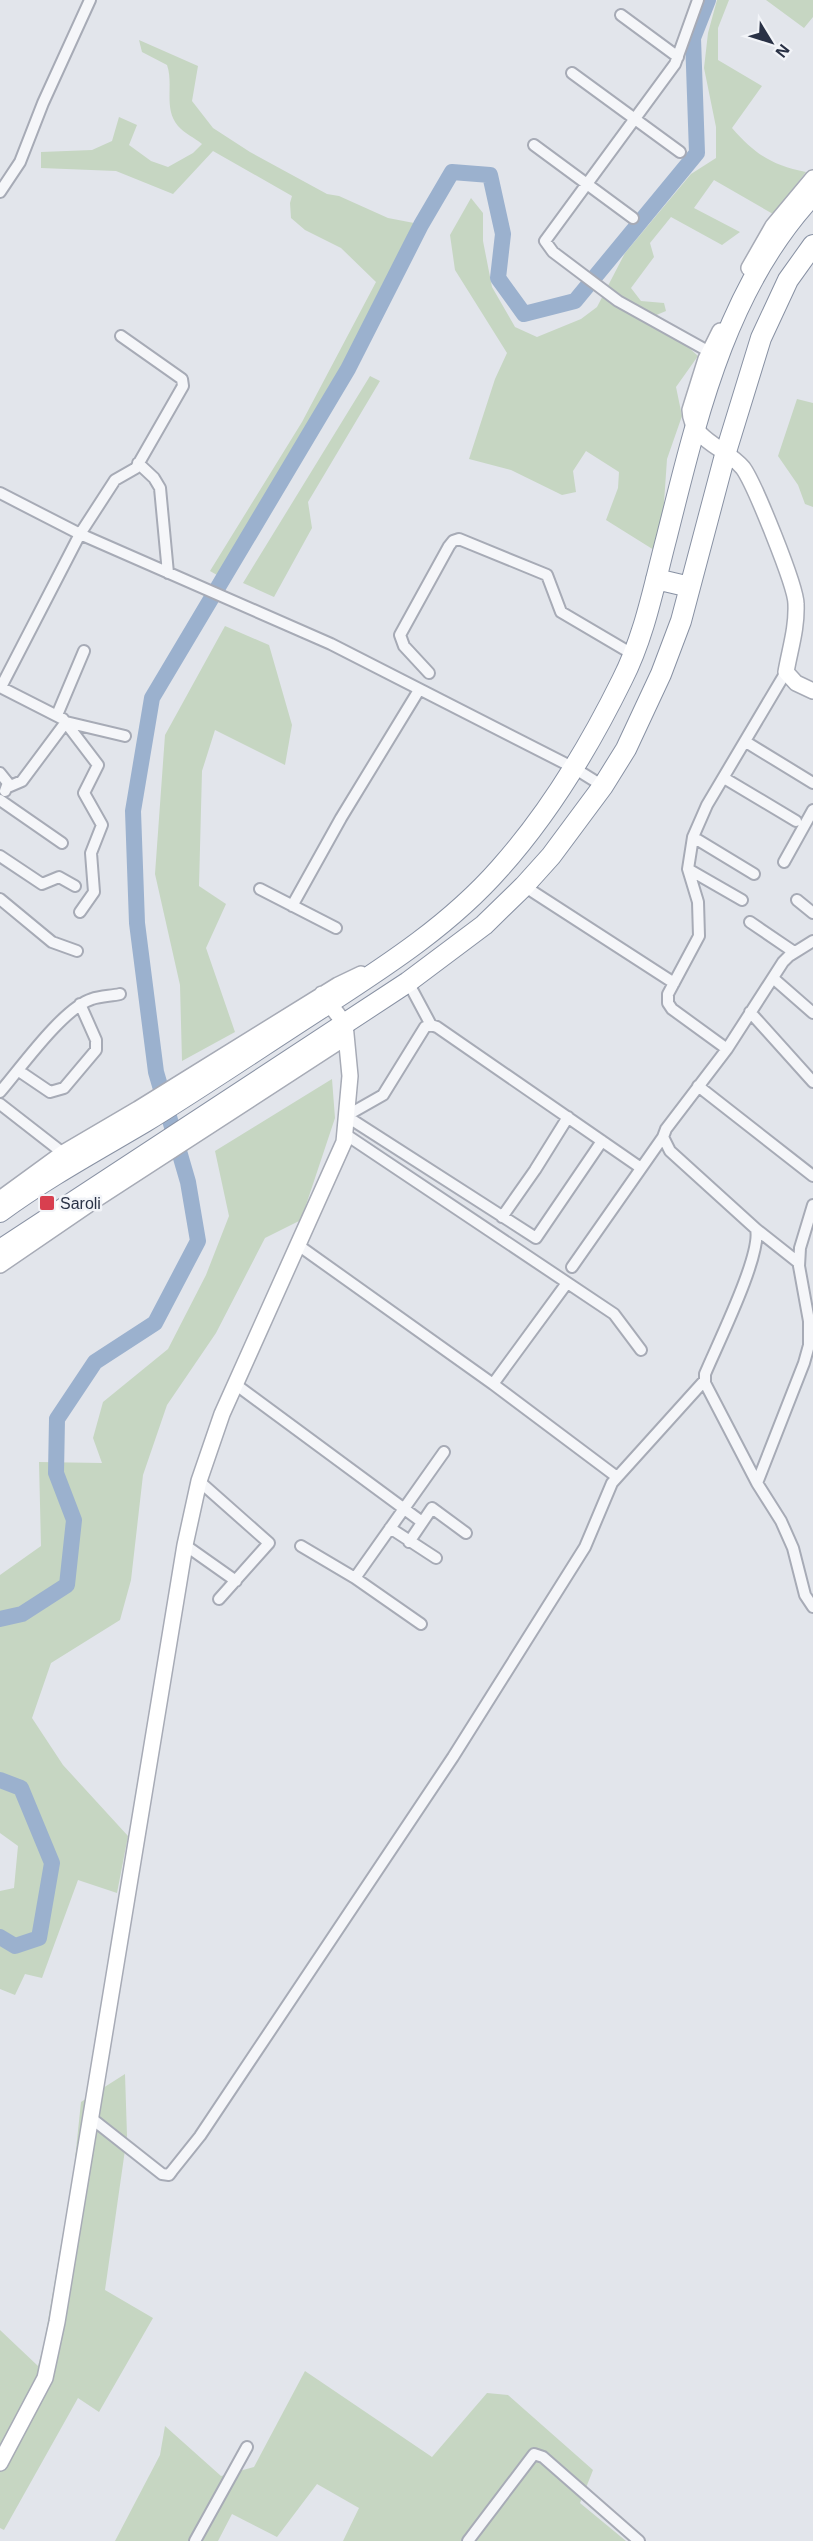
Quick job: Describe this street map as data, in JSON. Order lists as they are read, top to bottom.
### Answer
{
  "places": {
    "transit": ["Saroli"]
  },
  "north": "bottom right"
}
